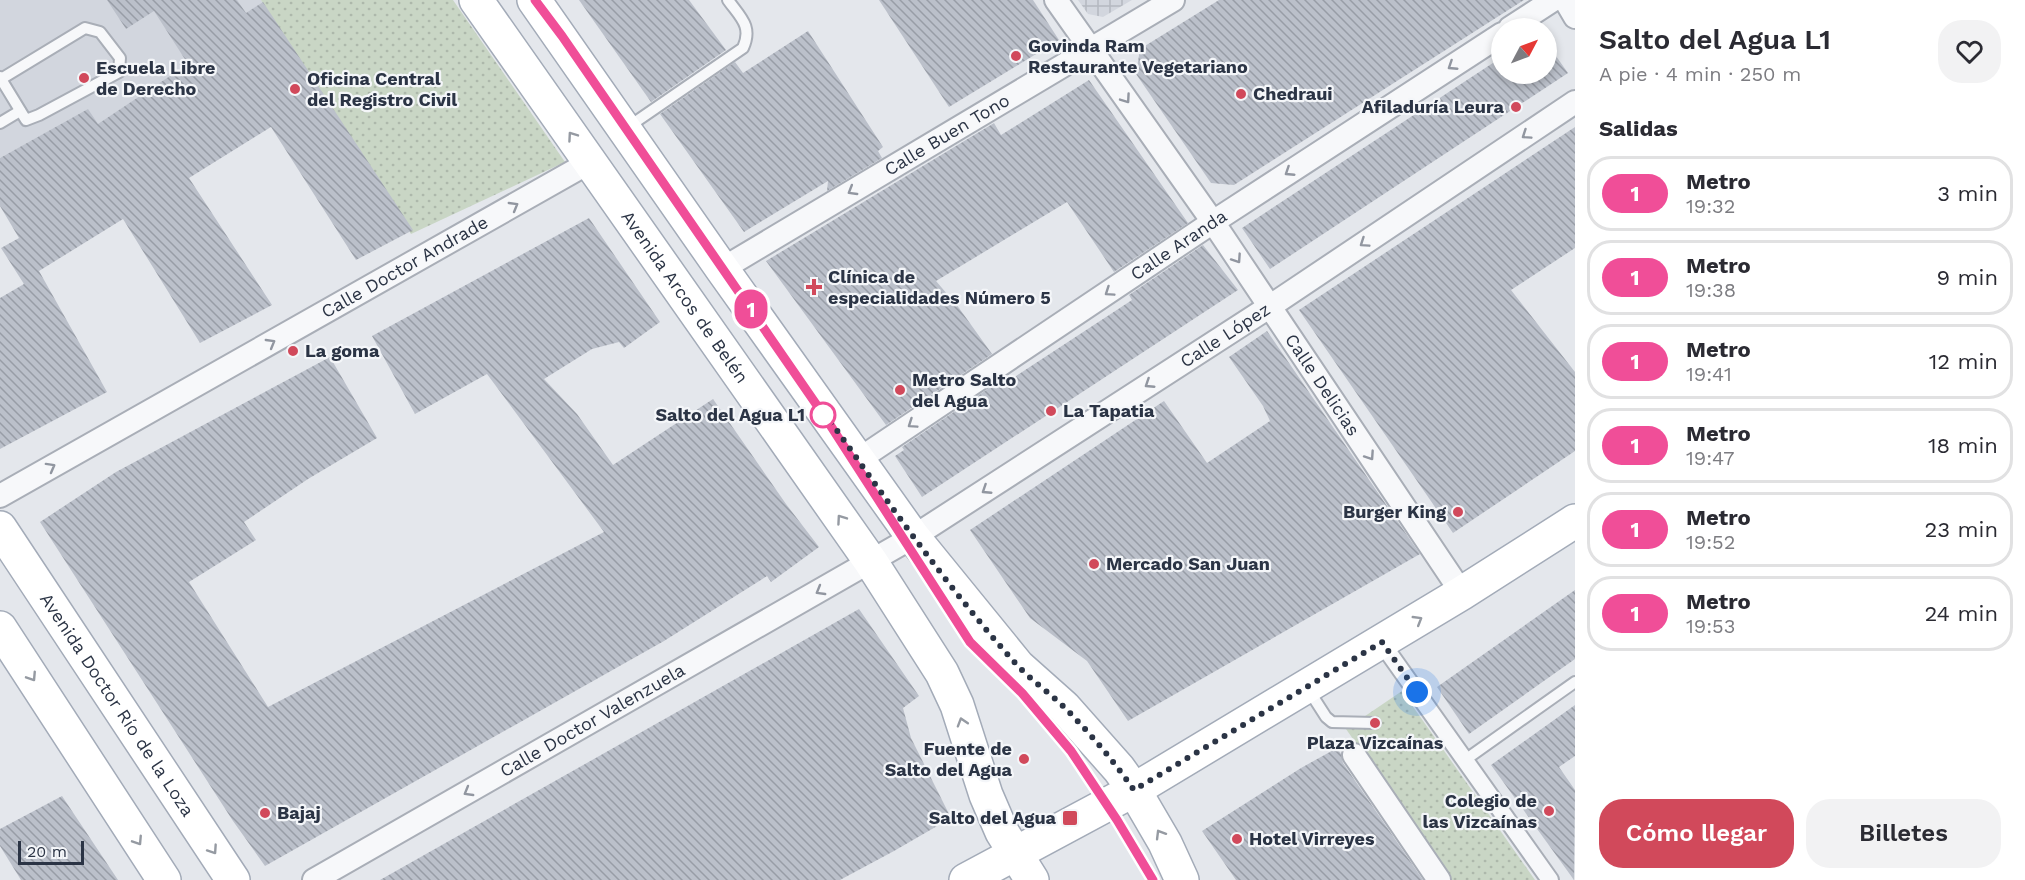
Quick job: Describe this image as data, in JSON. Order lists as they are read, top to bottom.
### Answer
{
  "streets": {
    "main road": ["Avenida Arcos de Belén", "Avenida Doctor Río de la Loza"],
    "street": [
      "Calle Buen Tono",
      "Calle Aranda",
      "Calle Doctor Andrade",
      "Calle López",
      "Calle Delicias",
      "Calle Doctor Valenzuela"
    ]
  },
  "crossings": [
    ["Calle Buen Tono", "Calle Delicias"],
    ["Calle Aranda", "Calle Delicias"],
    ["Calle Doctor Andrade", "Avenida Arcos de Belén"],
    ["Avenida Arcos de Belén", "Calle López"],
    ["Avenida Arcos de Belén", "Calle Doctor Valenzuela"],
    ["Calle López", "Calle Delicias"],
    ["Calle López", "Calle Doctor Valenzuela"]
  ],
  "one_way": [
    "Calle Buen Tono",
    "Calle Aranda",
    "Calle Doctor Andrade",
    "Calle López",
    "Calle Delicias",
    "Calle Doctor Valenzuela"
  ],
  "places": {
    "other": [
      "Govinda Ram Restaurante Vegetariano",
      "Escuela Libre de Derecho",
      "Oficina Central del Registro Civil",
      "Chedraui",
      "Afiladuría Leura",
      "La goma",
      "Metro Salto del Agua",
      "La Tapatia",
      "Salto del Agua L1",
      "Burger King",
      "Mercado San Juan",
      "Plaza Vizcaínas",
      "Fuente de Salto del Agua",
      "Colegio de las Vizcaínas",
      "Bajaj",
      "Hotel Virreyes"
    ],
    "health": ["Clínica de especialidades Número 5"],
    "transit": ["Salto del Agua"]
  },
  "lines": ["metro line 1"],
  "scale_bar": "20 m",
  "north": "top right",
  "page": {
    "on_map": "1",
    "heading": [
      ["Salto del Agua L1", "A pie · 4 min · 250 m"],
      "Salidas"
    ],
    "list": [
      {
        "mark": "1",
        "name": "Metro",
        "note": "19:32",
        "value": "3 min"
      },
      {
        "mark": "1",
        "name": "Metro",
        "note": "19:38",
        "value": "9 min"
      },
      {
        "mark": "1",
        "name": "Metro",
        "note": "19:41",
        "value": "12 min"
      },
      {
        "mark": "1",
        "name": "Metro",
        "note": "19:47",
        "value": "18 min"
      },
      {
        "mark": "1",
        "name": "Metro",
        "note": "19:52",
        "value": "23 min"
      },
      {
        "mark": "1",
        "name": "Metro",
        "note": "19:53",
        "value": "24 min"
      }
    ],
    "buttons": ["Cómo llegar", "Billetes"],
    "scale": "20 m"
  }
}
